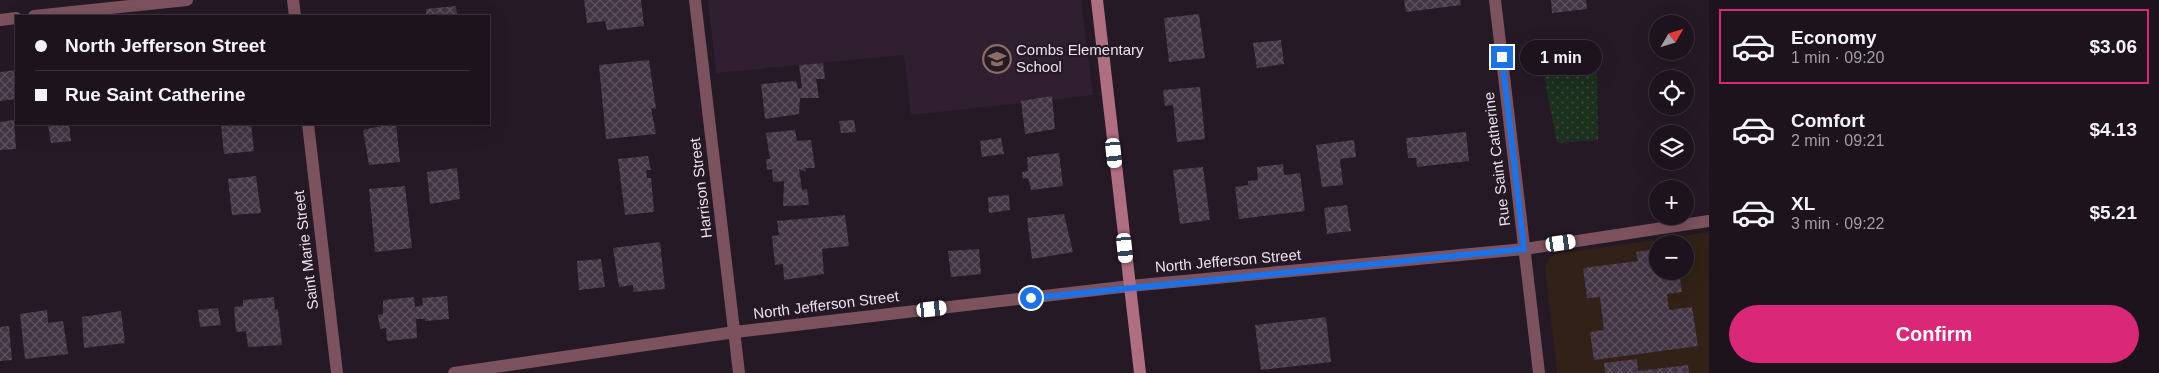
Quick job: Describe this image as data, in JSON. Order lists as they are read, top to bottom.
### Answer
{
  "streets": {
    "street": [
      "Rue Saint Catherine",
      "Harrison Street",
      "Saint Marie Street",
      "North Jefferson Street"
    ]
  },
  "crossings": [
    ["Rue Saint Catherine", "North Jefferson Street"],
    ["Harrison Street", "North Jefferson Street"]
  ],
  "places": {
    "school or university": ["Combs Elementary School"]
  },
  "north": "top right",
  "page": {
    "list": [
      {
        "name": "Economy",
        "note": "1 min · 09:20",
        "value": "$3.06"
      },
      {
        "name": "Comfort",
        "note": "2 min · 09:21",
        "value": "$4.13"
      },
      {
        "name": "XL",
        "note": "3 min · 09:22",
        "value": "$5.21"
      }
    ],
    "map_buttons": ["+", "−"],
    "banner": ["North Jefferson Street", "Rue Saint Catherine"],
    "bubble": "1 min",
    "buttons": "Confirm"
  }
}
